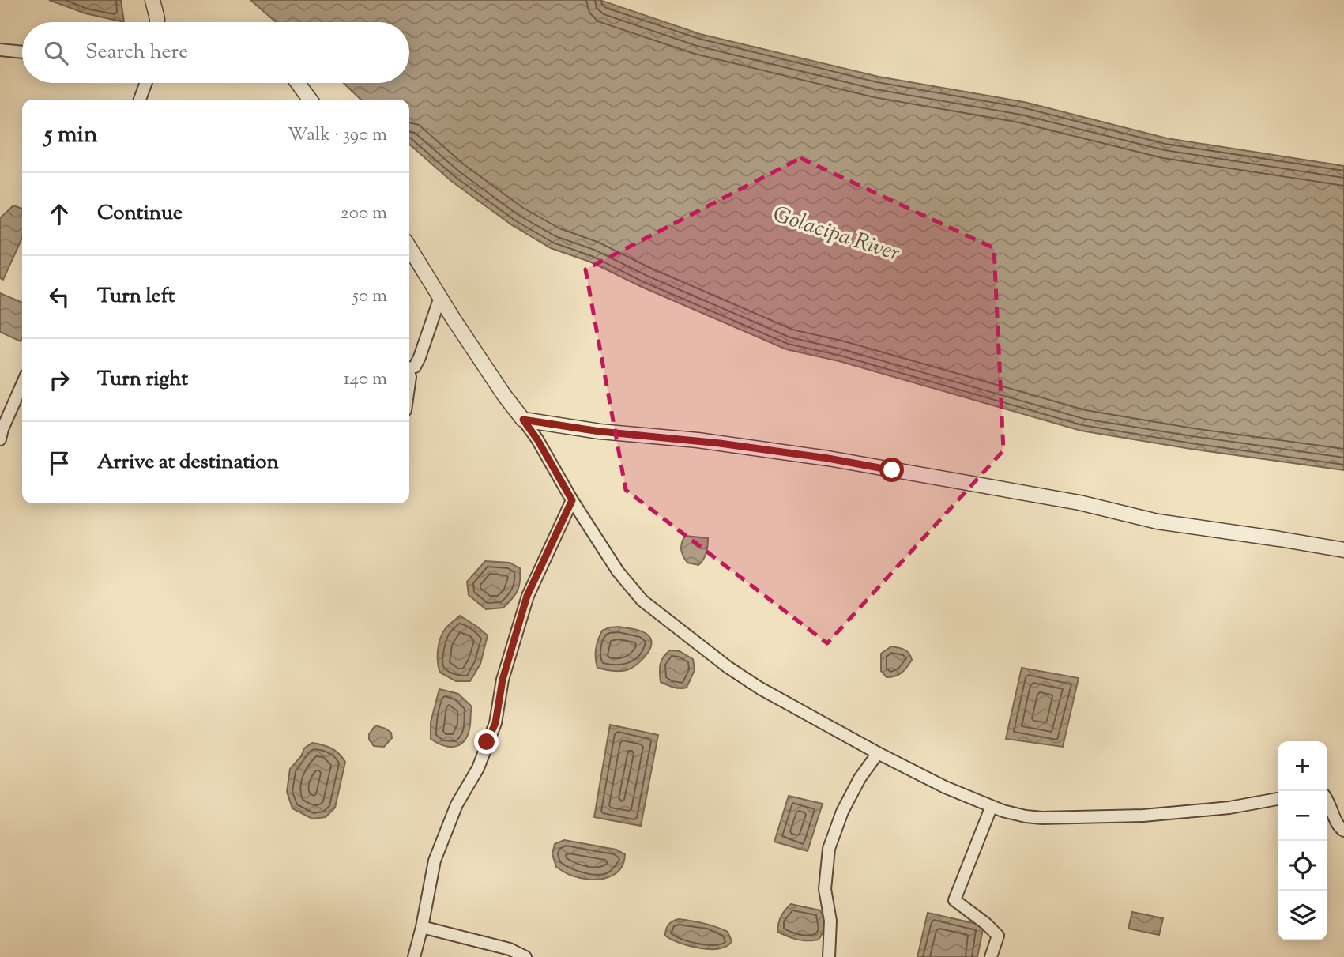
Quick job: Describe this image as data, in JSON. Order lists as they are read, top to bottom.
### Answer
{
  "water": ["Golacipa River"],
  "page": {
    "search": "Search here",
    "heading": ["5 min", "Walk · 390 m"],
    "list": [
      ["Continue", "200 m"],
      ["Turn left", "50 m"],
      ["Turn right", "140 m"],
      "Arrive at destination"
    ],
    "map_buttons": ["+", "−"]
  }
}
